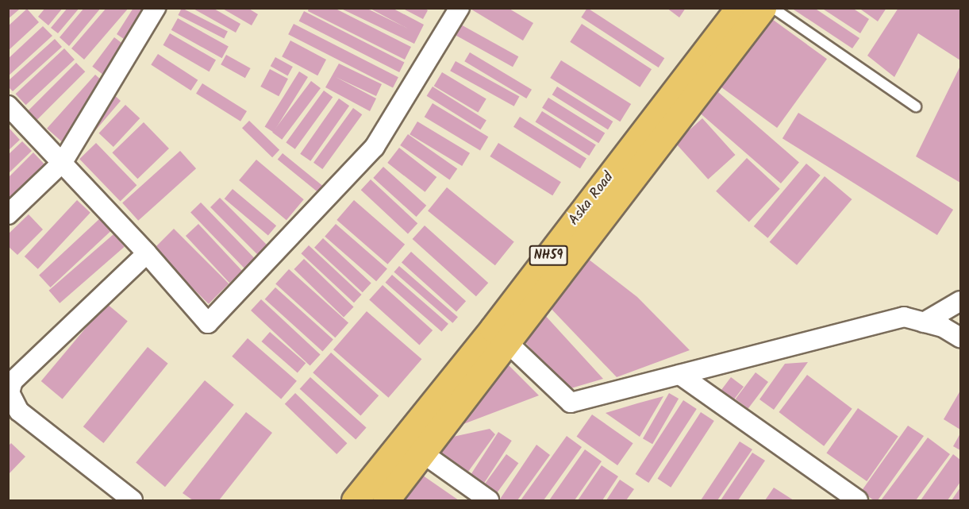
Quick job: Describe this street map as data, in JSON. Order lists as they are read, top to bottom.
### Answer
{
  "streets": {
    "highway": ["Aska Road", "NH59"]
  }
}
